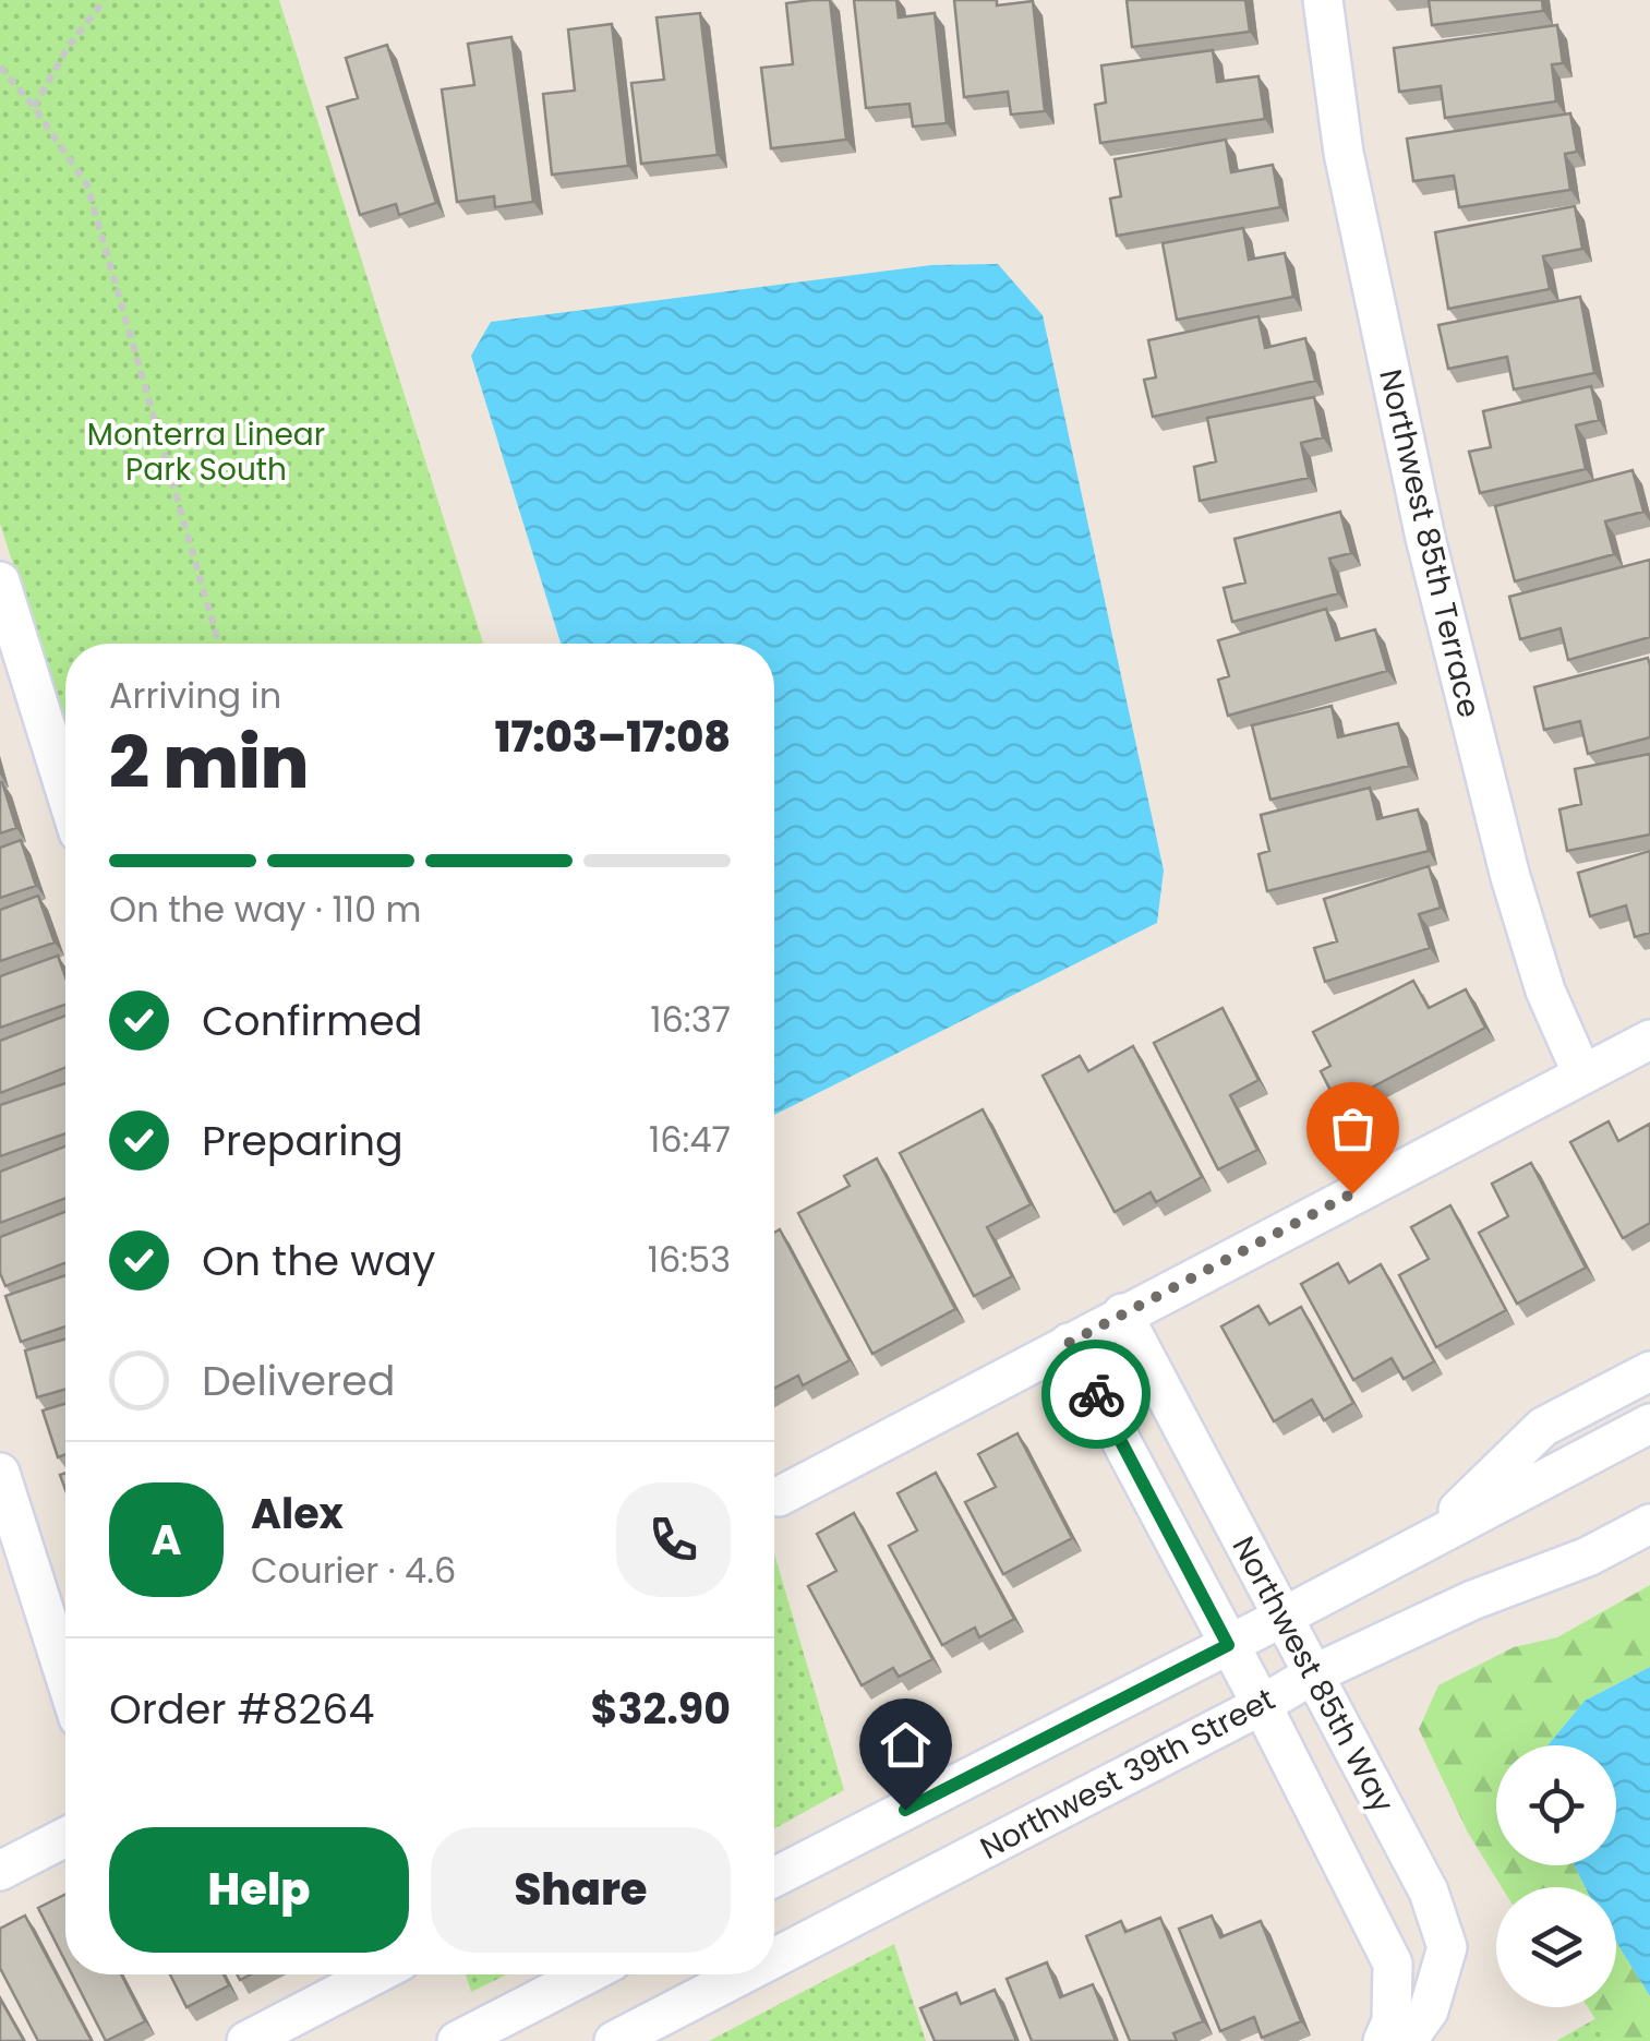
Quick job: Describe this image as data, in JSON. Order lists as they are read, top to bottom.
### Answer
{
  "streets": {
    "street": ["Northwest 85th Terrace", "Northwest 85th Way", "Northwest 39th Street"]
  },
  "crossings": [
    ["Northwest 85th Way", "Northwest 39th Street"]
  ],
  "parks": ["Monterra Linear Park South"],
  "page": {
    "heading": ["2 min", "Arriving in", "17:03–17:08"],
    "panel": [
      "Alex",
      "Courier · 4.6",
      "Order #8264",
      "$32.90"
    ],
    "bar": "On the way · 110 m",
    "list": [
      ["Confirmed", "16:37"],
      ["Preparing", "16:47"],
      ["On the way", "16:53"],
      "Delivered"
    ],
    "round": "A",
    "buttons": ["Help", "Share"]
  }
}
